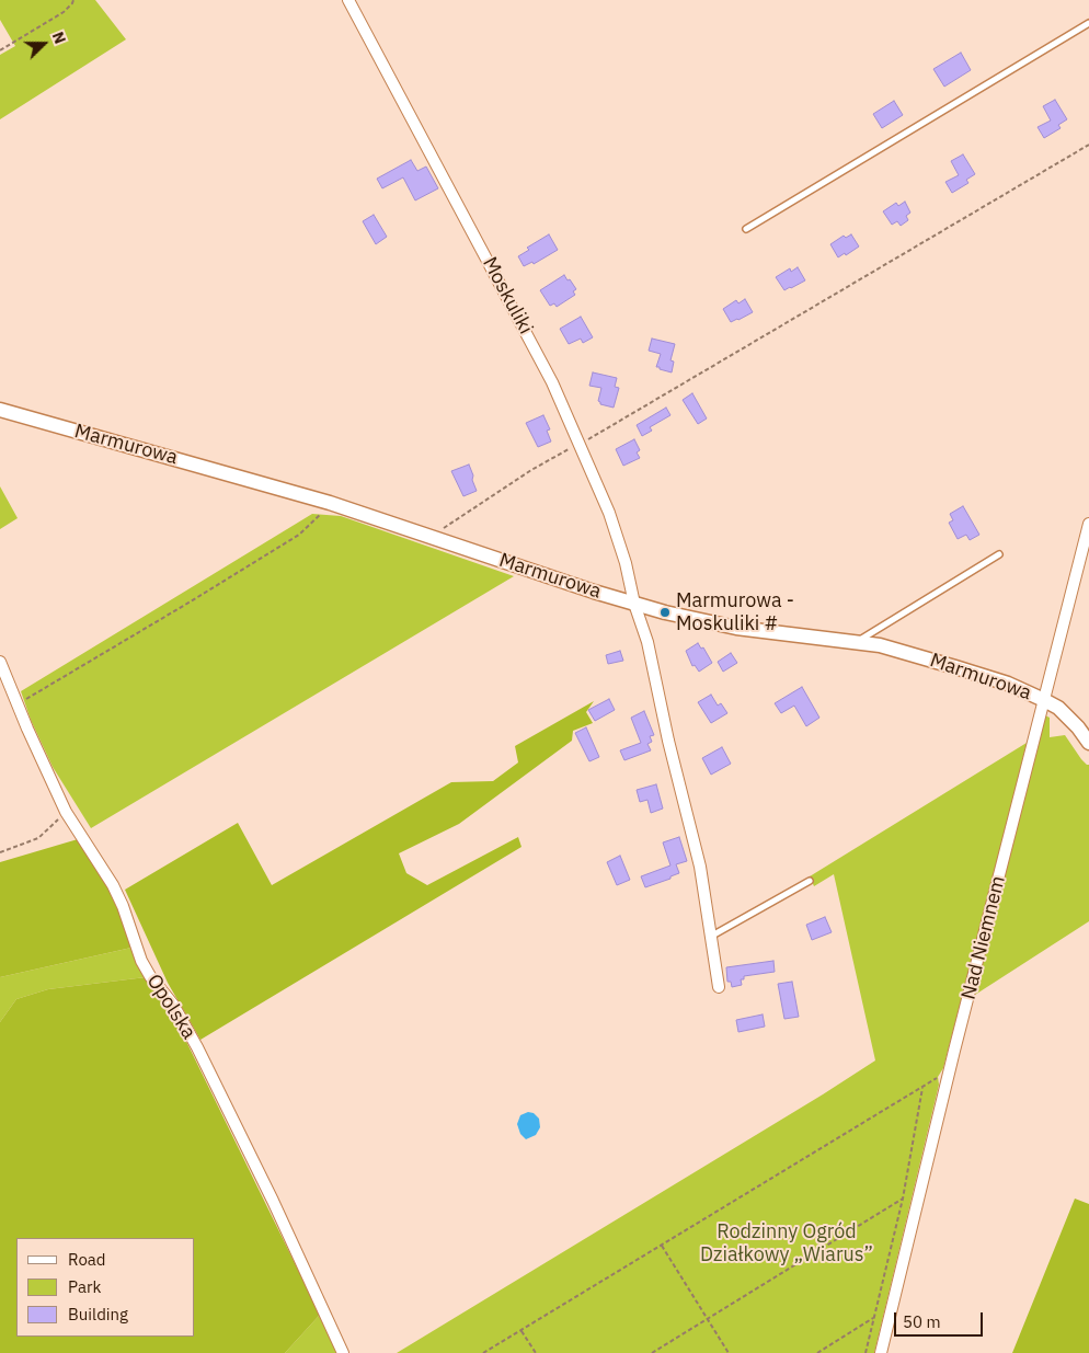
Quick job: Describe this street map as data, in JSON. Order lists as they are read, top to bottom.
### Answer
{
  "streets": {
    "street": [
      "Moskuliki",
      "Marmurowa",
      "Nad Niemnem",
      "Opolska"
    ]
  },
  "crossings": [
    ["Moskuliki", "Marmurowa"],
    ["Marmurowa", "Nad Niemnem"]
  ],
  "parks": ["Rodzinny Ogród Działkowy „Wiarus”"],
  "places": ["Marmurowa - Moskuliki #"],
  "legend": ["Road", "Park", "Building"],
  "scale_bar": "50 m",
  "north": "right"
}
